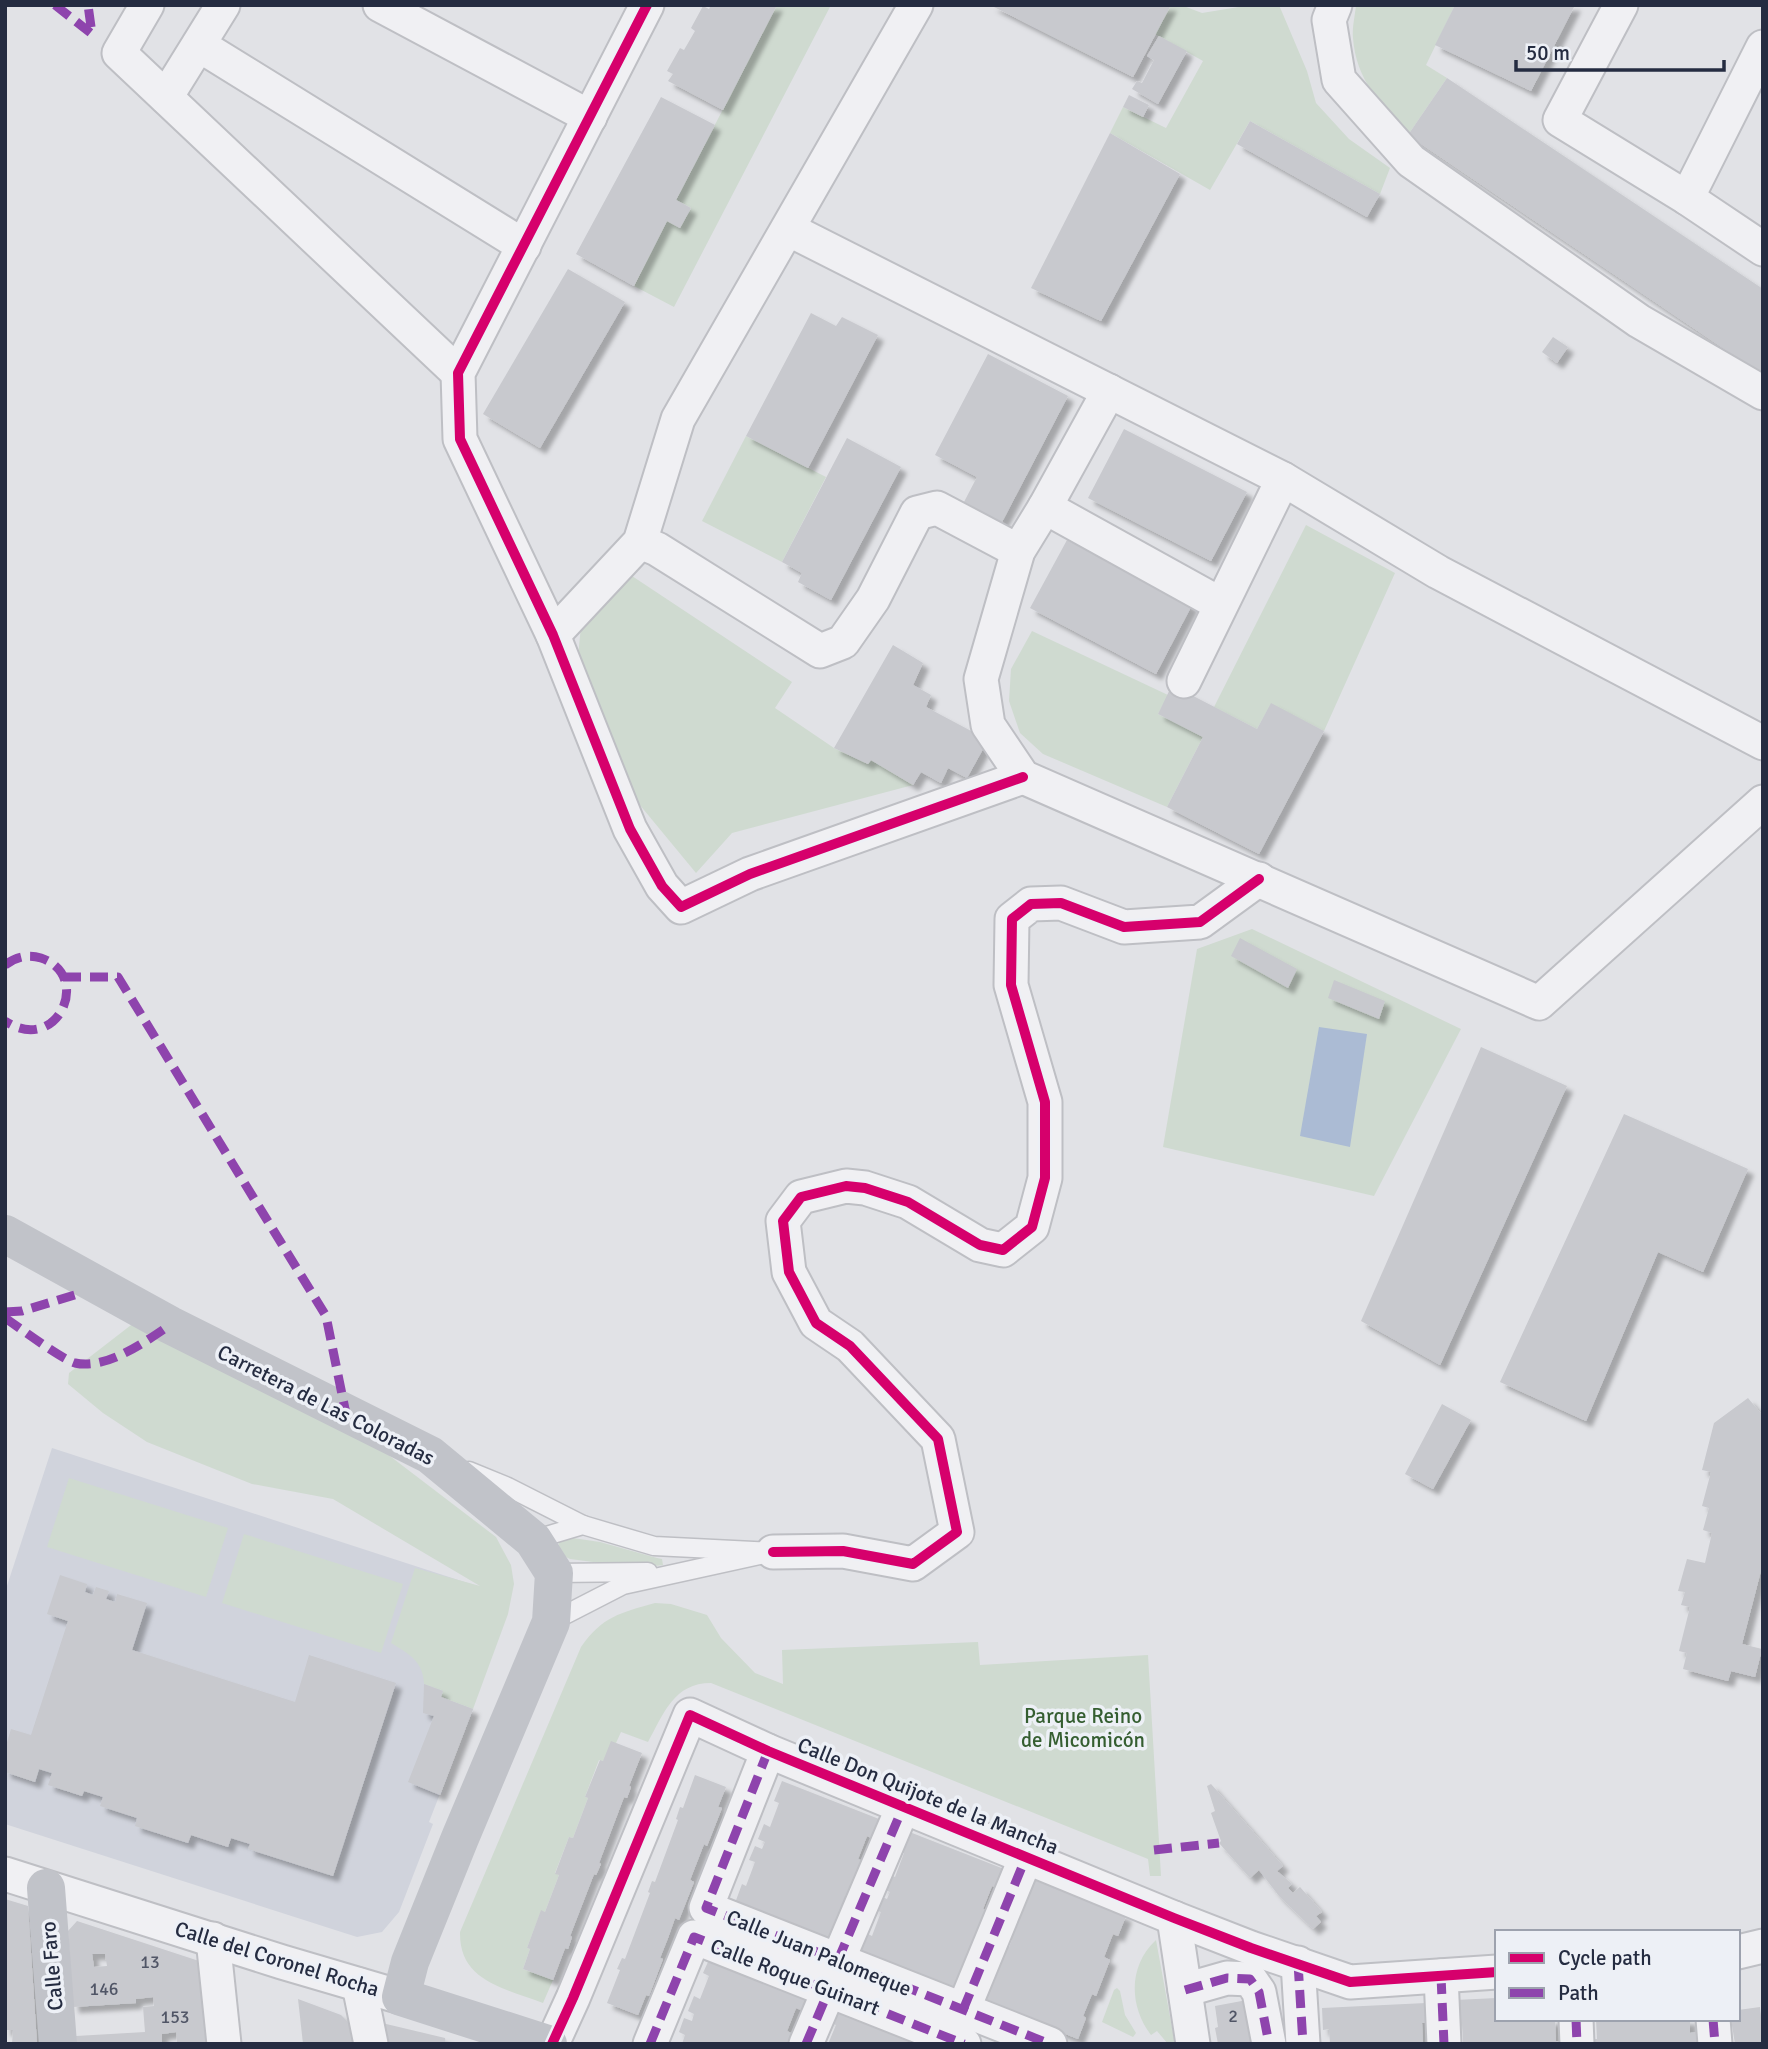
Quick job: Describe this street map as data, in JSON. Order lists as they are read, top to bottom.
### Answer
{
  "streets": {
    "street": [
      "Carretera de Las Coloradas",
      "Calle Don Quijote de la Mancha",
      "Calle Juan Palomeque",
      "Calle del Coronel Rocha",
      "Calle Faro",
      "Calle Roque Guinart"
    ]
  },
  "crossings": [
    ["Calle Don Quijote de la Mancha", "Calle Juan Palomeque"],
    ["Calle Don Quijote de la Mancha", "Calle del Coronel Rocha"],
    ["Calle Juan Palomeque", "Calle Roque Guinart"],
    ["Calle del Coronel Rocha", "Calle Faro"]
  ],
  "parks": ["Parque Reino de Micomicón"],
  "house_numbers": [
    "13",
    "146",
    "2",
    "153"
  ],
  "legend": ["Cycle path", "Path"],
  "scale_bar": "50 m"
}
